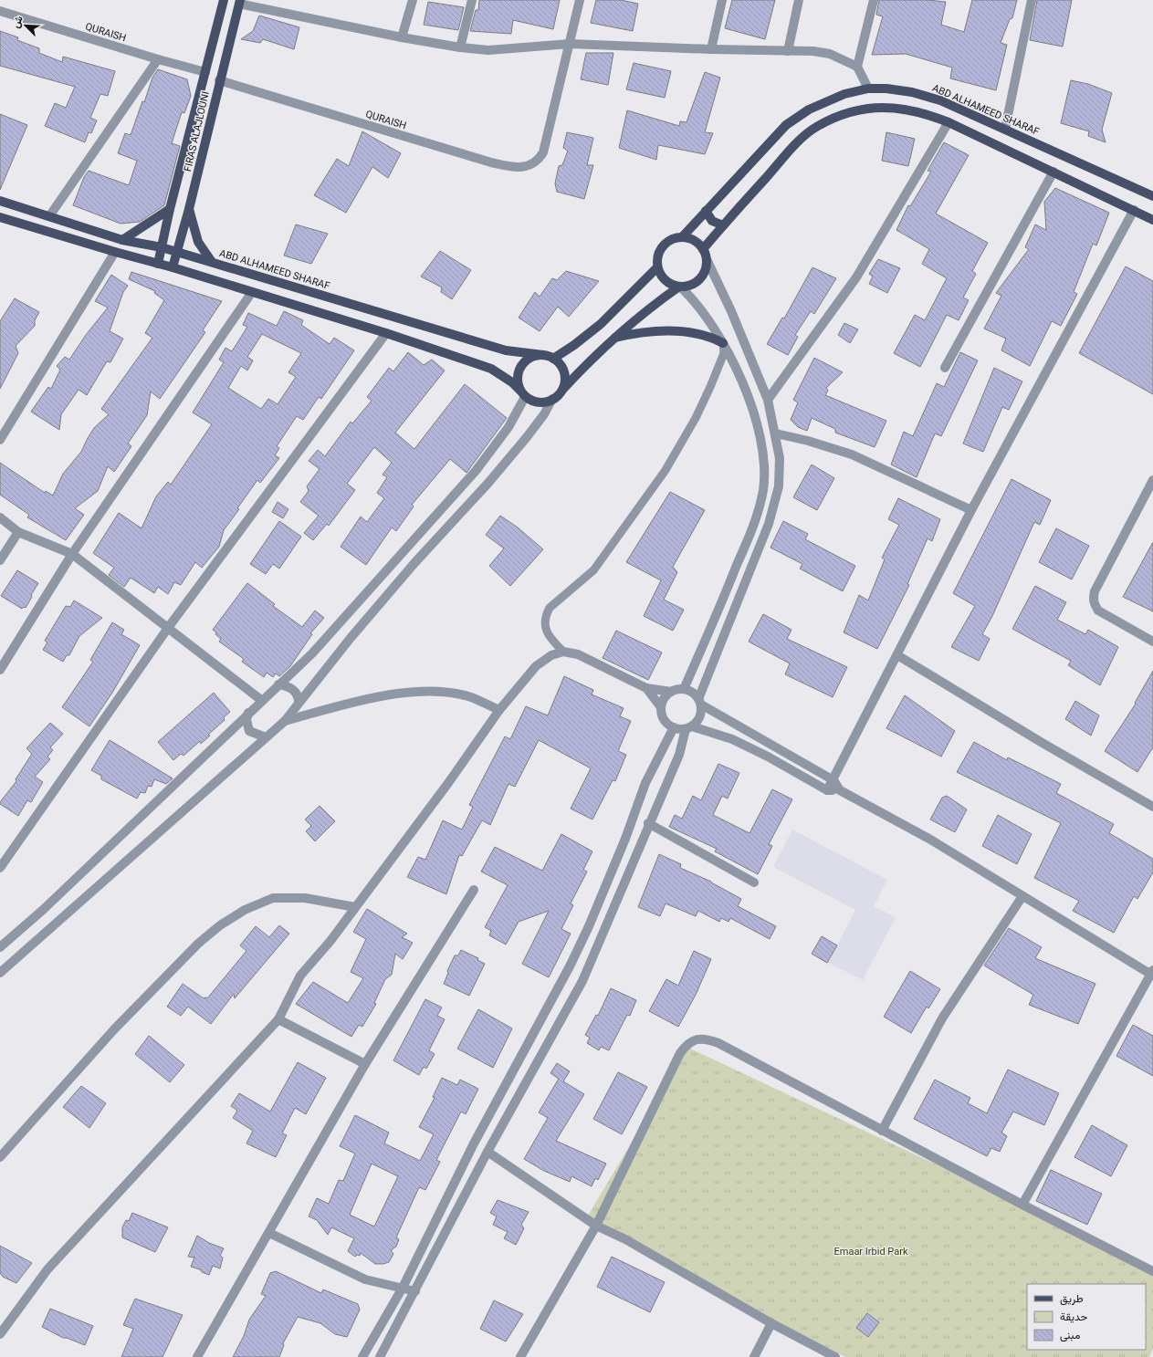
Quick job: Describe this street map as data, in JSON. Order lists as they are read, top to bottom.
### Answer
{
  "streets": {
    "main road": ["ABD ALHAMEED SHARAF", "FIRAS ALAJLOUNI"],
    "street": ["QURAISH"]
  },
  "crossings": [
    ["QURAISH", "FIRAS ALAJLOUNI"],
    ["ABD ALHAMEED SHARAF", "FIRAS ALAJLOUNI"]
  ],
  "parks": ["Emaar Irbid Park"],
  "legend": ["طريق", "حديقة", "مبنى"],
  "north": "top left"
}
